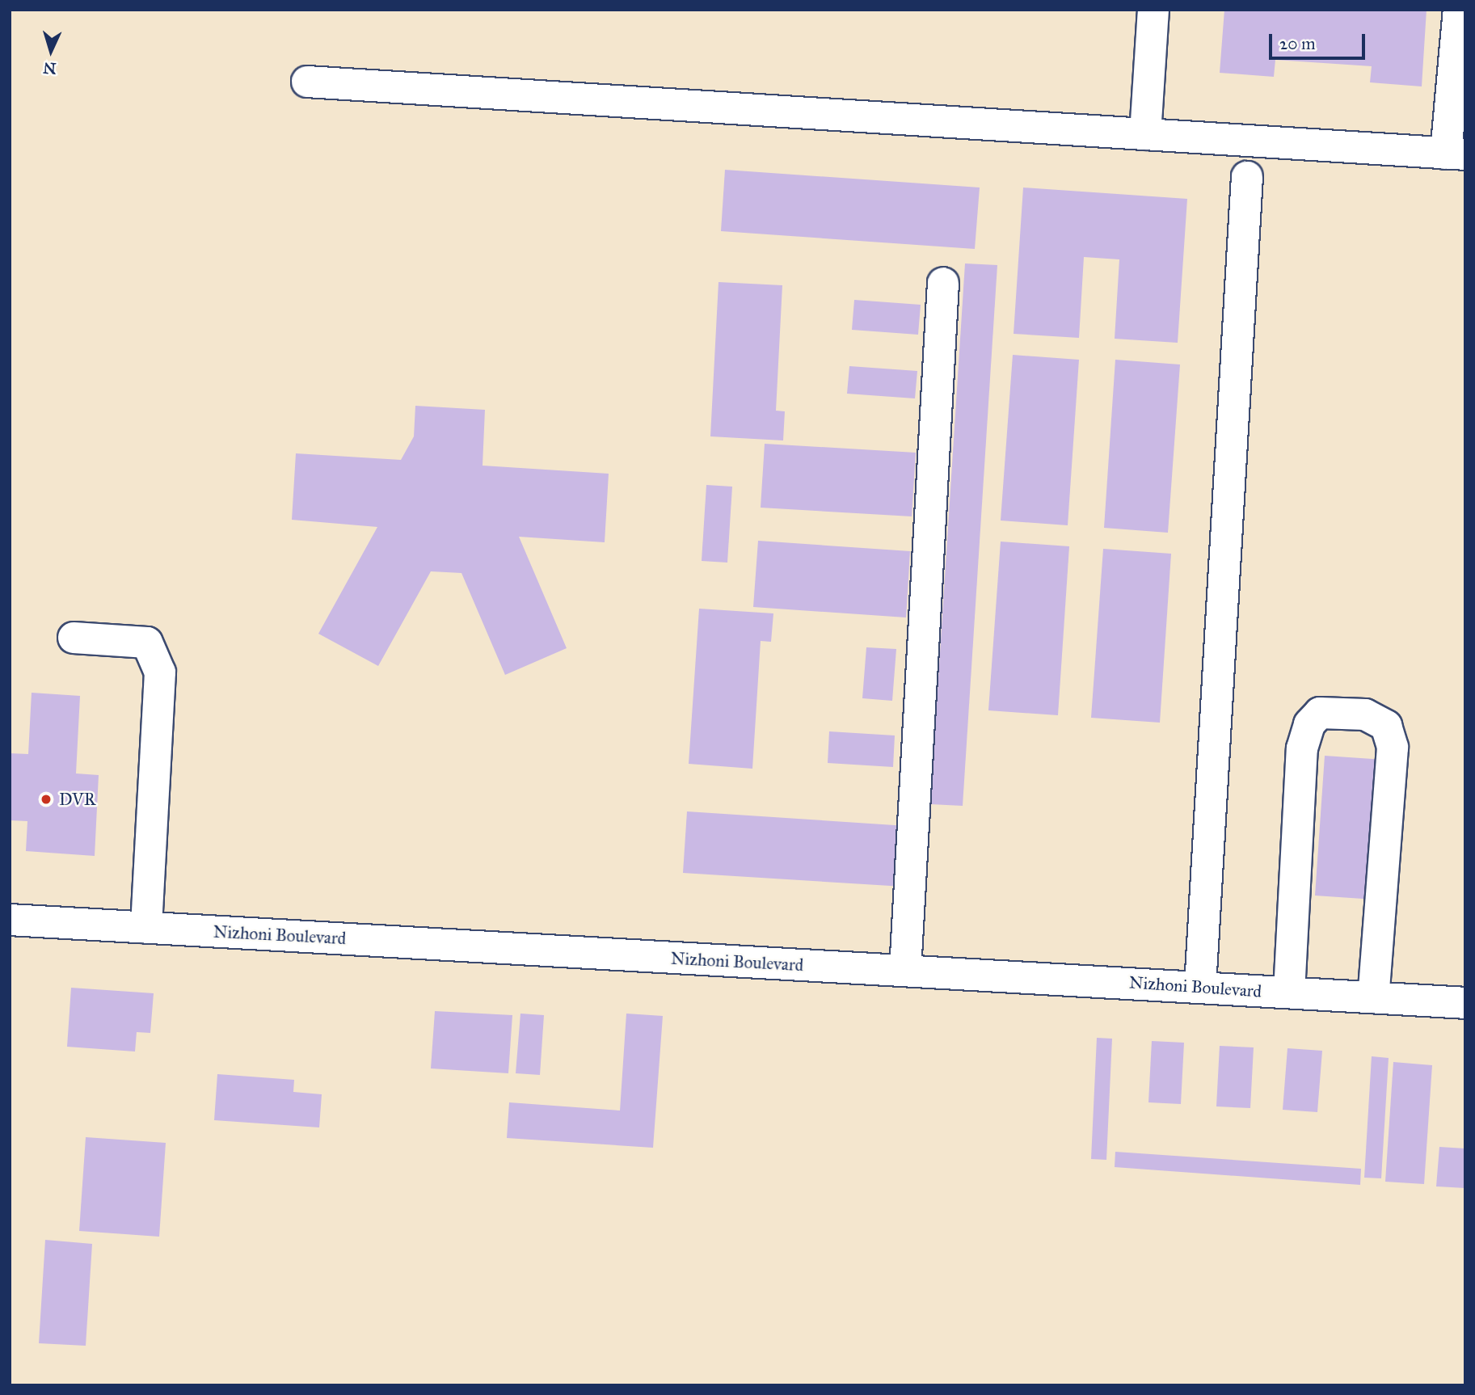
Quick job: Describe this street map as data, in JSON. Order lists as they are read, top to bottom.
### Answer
{
  "streets": {
    "main road": ["Nizhoni Boulevard"]
  },
  "places": ["DVR"],
  "scale_bar": "20 m",
  "north": "bottom"
}
